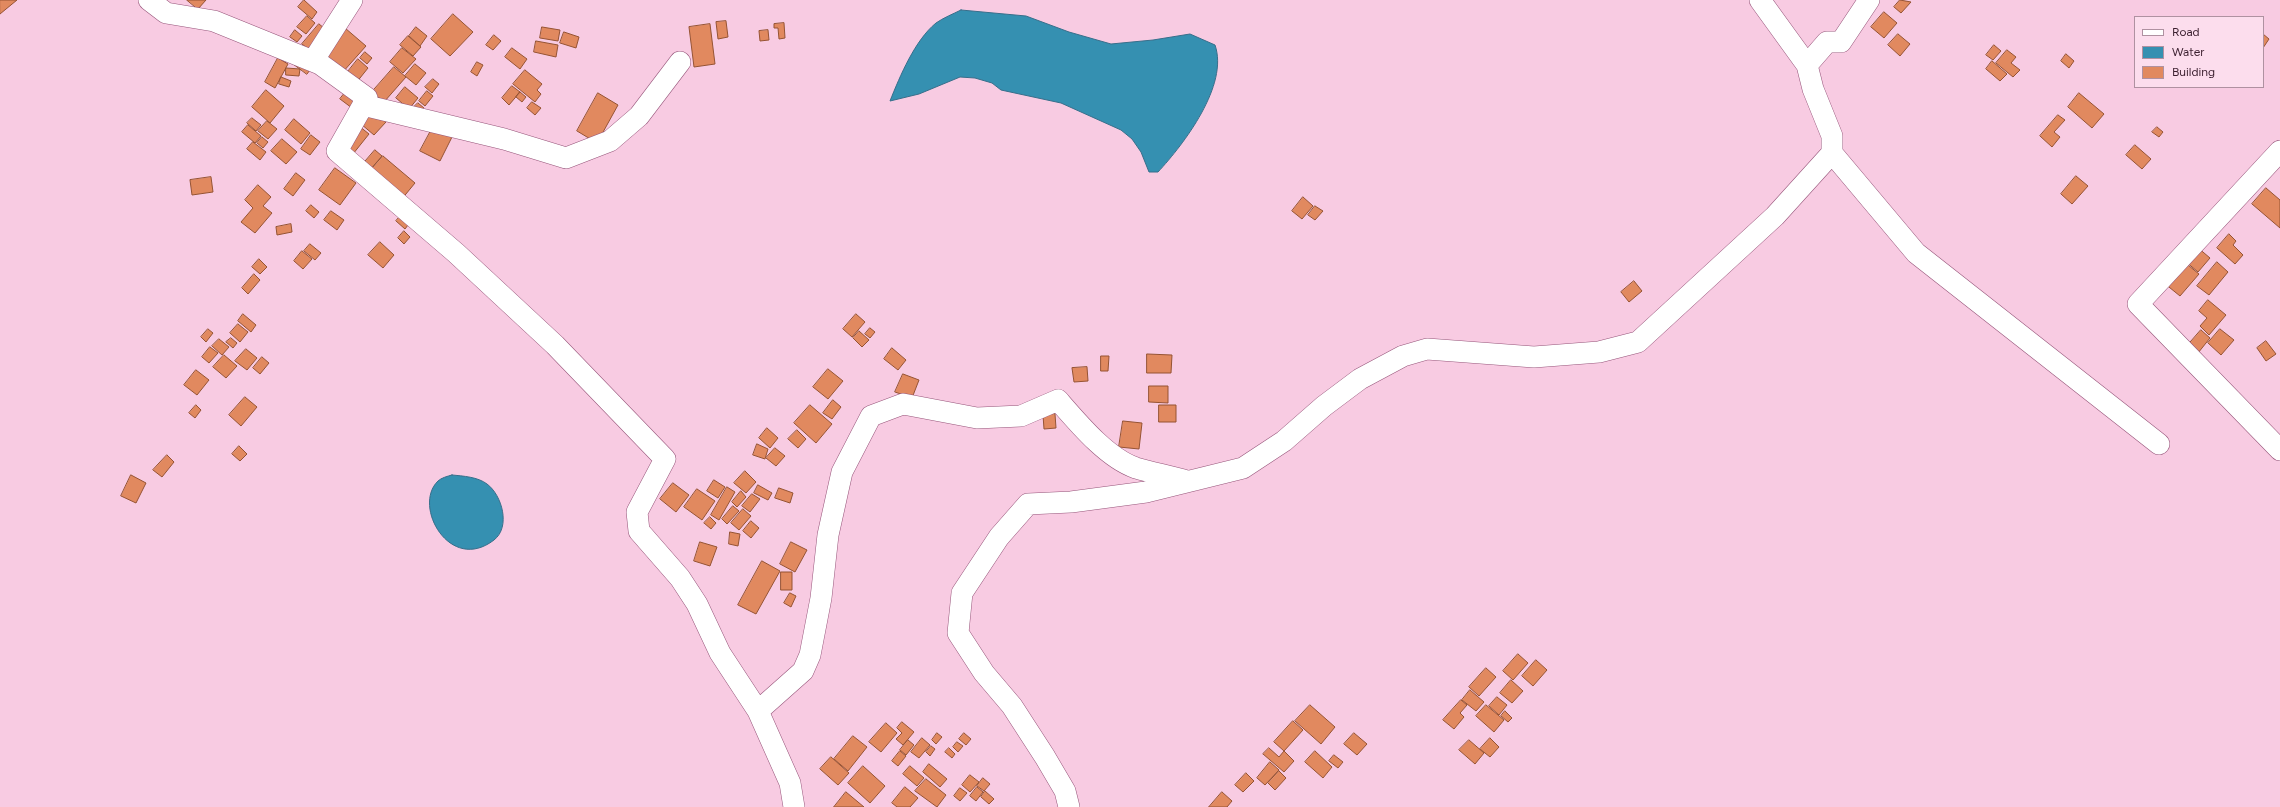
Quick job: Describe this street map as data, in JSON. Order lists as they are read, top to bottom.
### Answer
{
  "legend": ["Road", "Water", "Building"]
}
